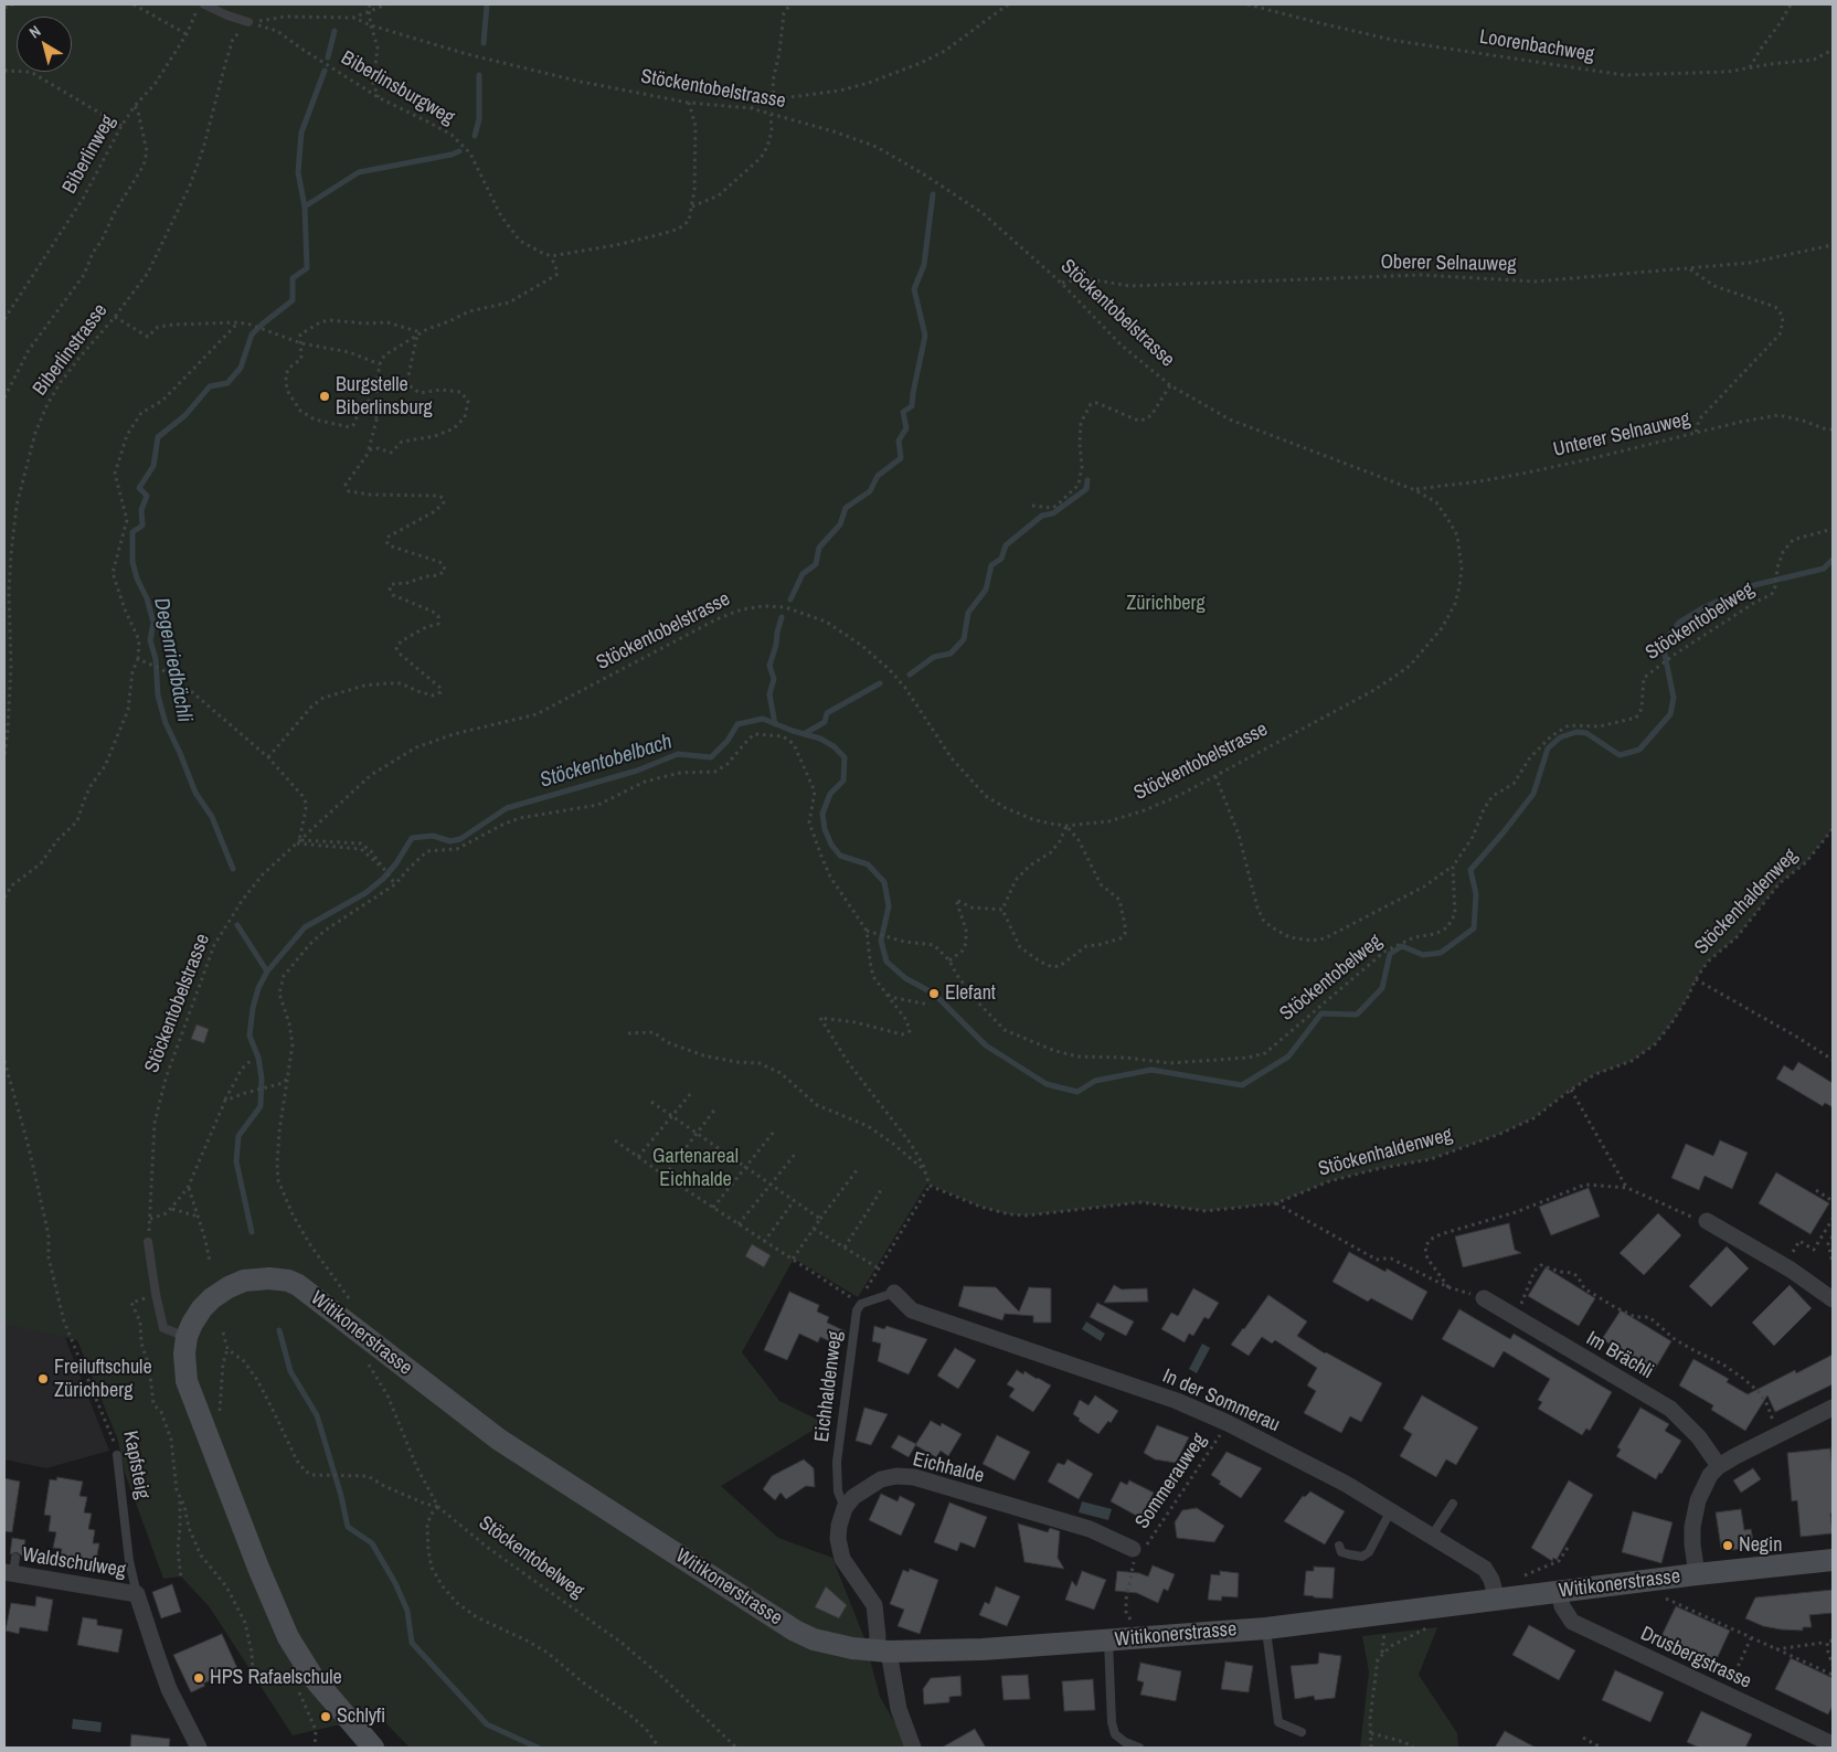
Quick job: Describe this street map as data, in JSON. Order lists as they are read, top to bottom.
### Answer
{
  "streets": {
    "main road": ["Witikonerstrasse"],
    "street": [
      "Im Brächli",
      "In der Sommerau",
      "Kapfsteig",
      "Eichhalde",
      "Waldschulweg",
      "Drusbergstrasse"
    ],
    "lane": ["Eichhaldenweg"],
    "path": [
      "Loorenbachweg",
      "Biberlinsburgweg",
      "Stöckentobelstrasse",
      "Biberlinweg",
      "Oberer Selnauweg",
      "Biberlinstrasse",
      "Unterer Selnauweg",
      "Stöckentobelweg",
      "Stöckenhaldenweg",
      "Sommerauweg"
    ]
  },
  "crossings": [
    ["Biberlinsburgweg", "Biberlinstrasse"],
    ["Stöckentobelstrasse", "Oberer Selnauweg"],
    ["Stöckentobelstrasse", "Unterer Selnauweg"],
    ["Witikonerstrasse", "In der Sommerau"],
    ["Witikonerstrasse", "Drusbergstrasse"],
    ["Eichhaldenweg", "Eichhalde"],
    ["In der Sommerau", "Sommerauweg"],
    ["Kapfsteig", "Waldschulweg"],
    ["Eichhalde", "Sommerauweg"]
  ],
  "water": ["Degenriedbächli", "Stöckentobelbach"],
  "parks": ["Zürichberg", "Gartenareal Eichhalde"],
  "places": [
    "Burgstelle Biberlinsburg",
    "Elefant",
    "Freiluftschule Zürichberg",
    "Negin",
    "HPS Rafaelschule",
    "Schlyfi"
  ],
  "north": "top left"
}
